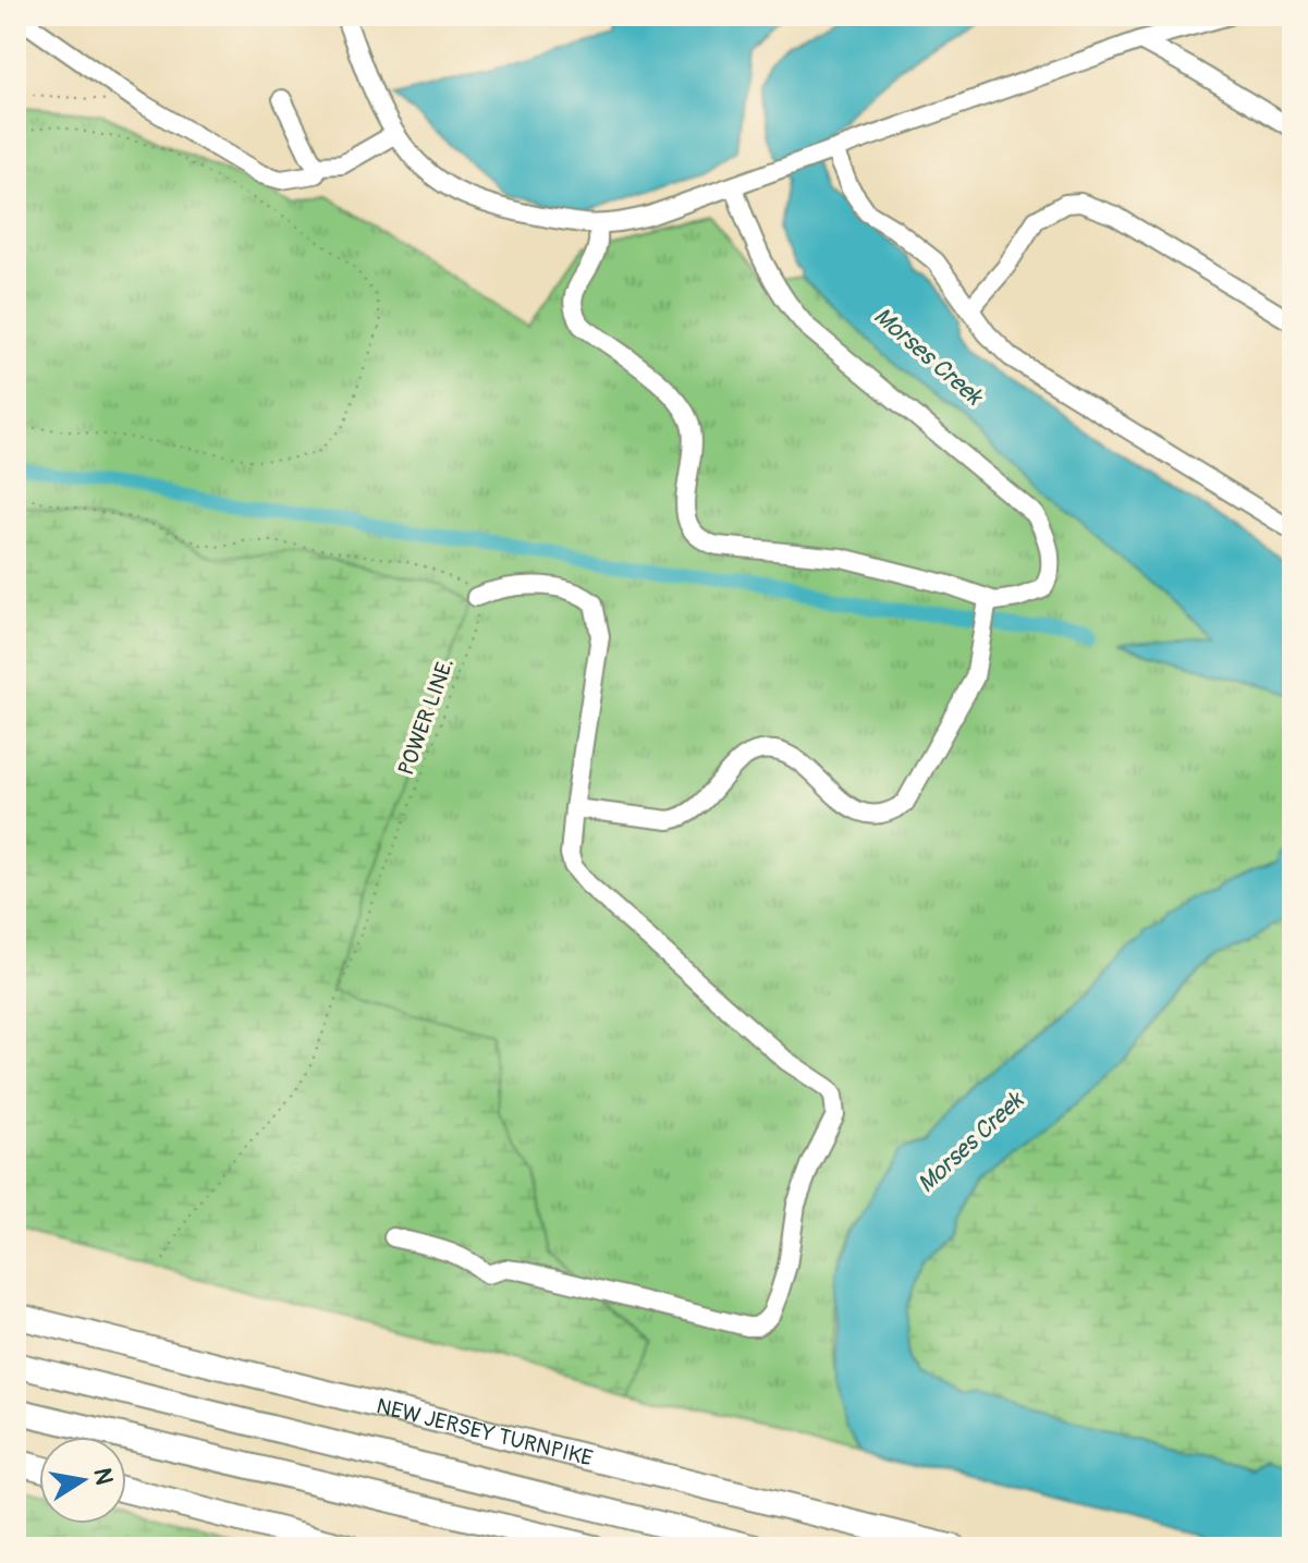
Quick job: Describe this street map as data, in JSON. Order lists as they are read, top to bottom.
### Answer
{
  "streets": {
    "highway": ["NEW JERSEY TURNPIKE"],
    "path": ["POWER LINE."]
  },
  "water": ["Morses Creek"],
  "north": "right"
}
